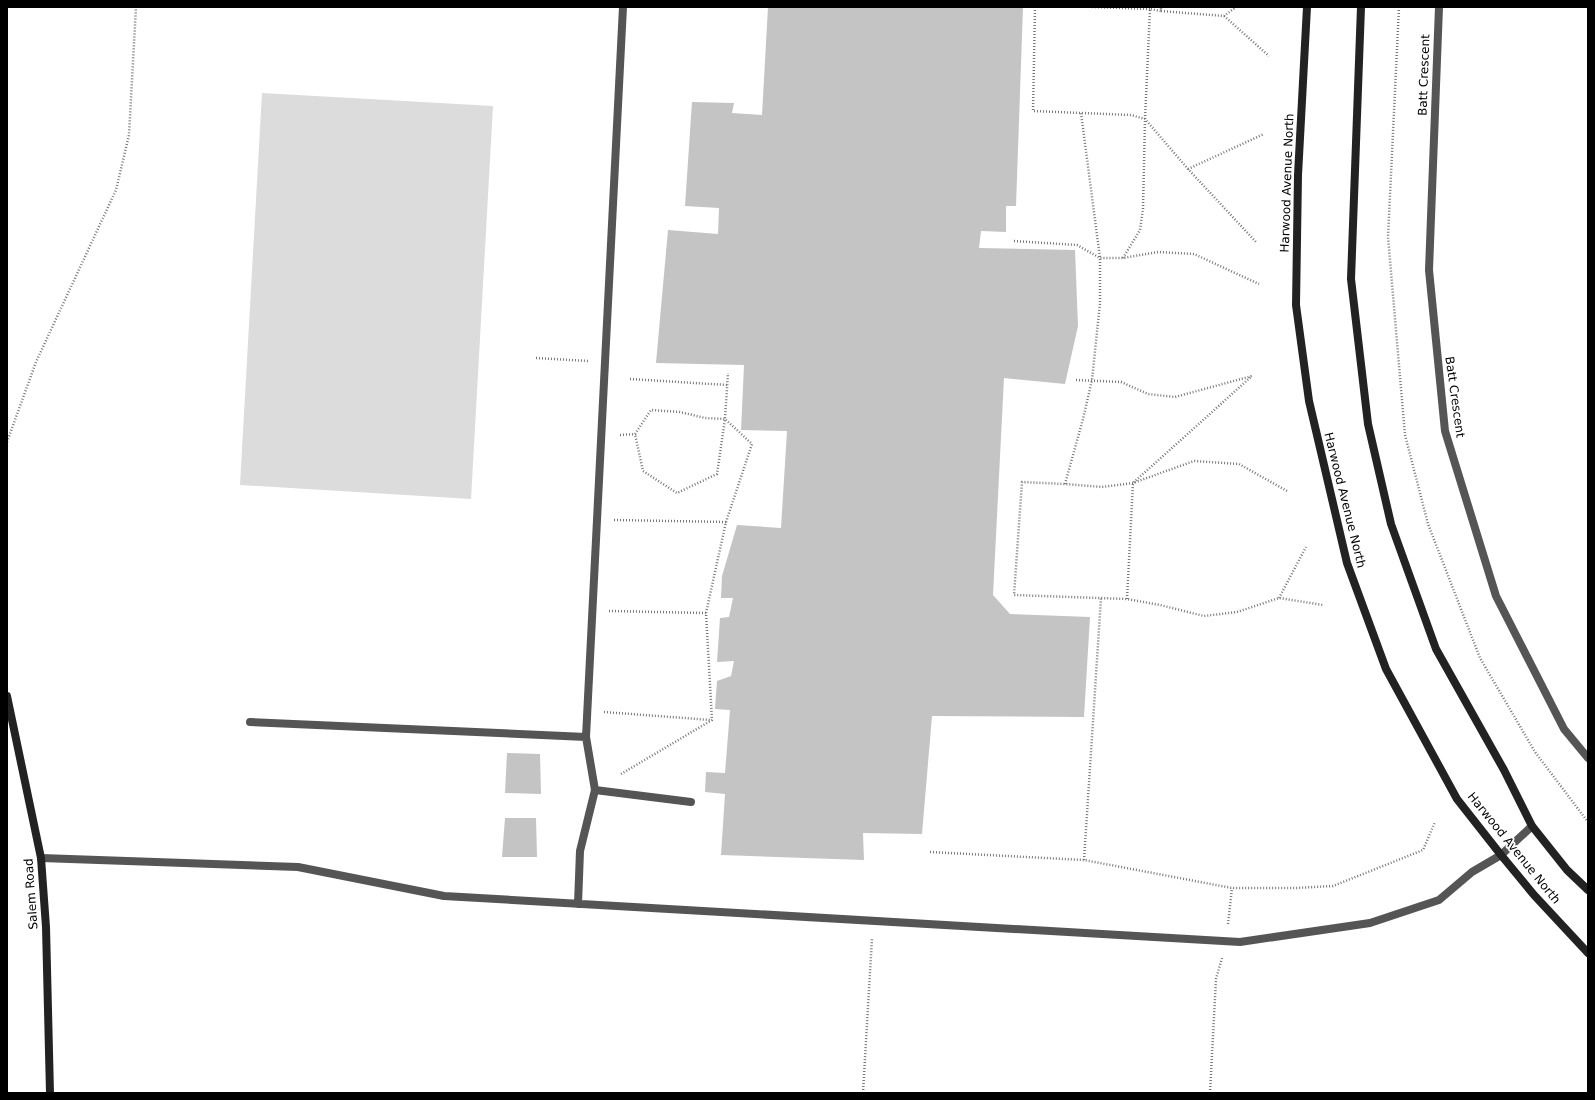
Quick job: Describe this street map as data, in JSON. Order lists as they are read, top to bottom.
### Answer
{
  "streets": {
    "main road": ["Harwood Avenue North", "Salem Road"],
    "street": ["Batt Crescent"]
  }
}
